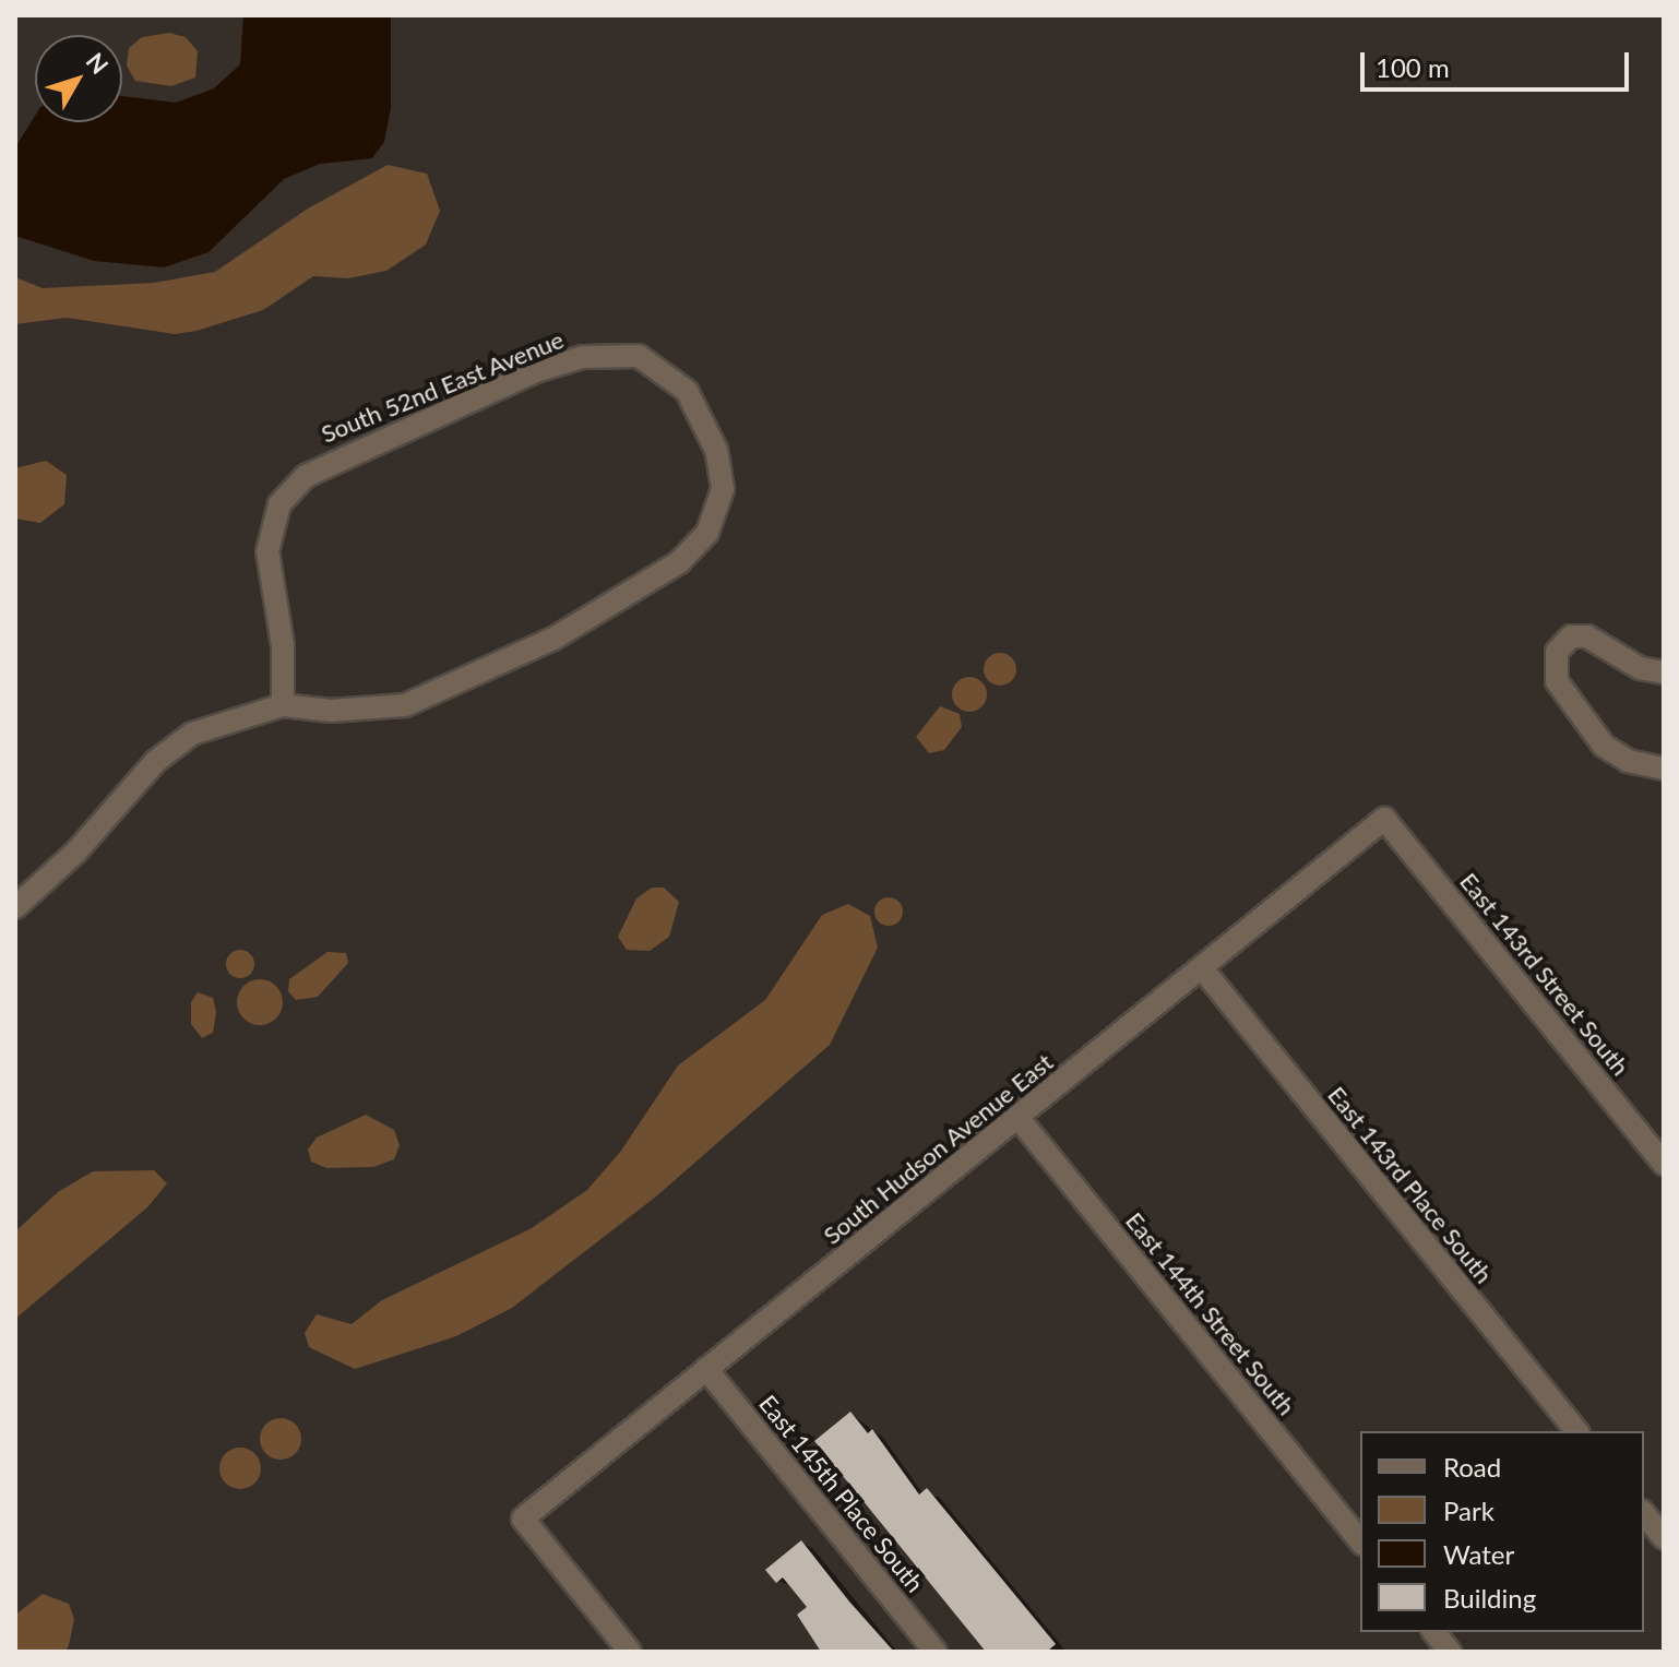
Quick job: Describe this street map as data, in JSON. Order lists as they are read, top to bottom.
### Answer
{
  "streets": {
    "street": [
      "South 52nd East Avenue",
      "East 143rd Street South",
      "South Hudson Avenue East",
      "East 143rd Place South",
      "East 144th Street South",
      "East 145th Place South"
    ]
  },
  "crossings": [
    ["East 143rd Street South", "South Hudson Avenue East"],
    ["South Hudson Avenue East", "East 143rd Place South"],
    ["South Hudson Avenue East", "East 144th Street South"],
    ["South Hudson Avenue East", "East 145th Place South"]
  ],
  "legend": [
    "Road",
    "Park",
    "Water",
    "Building"
  ],
  "scale_bar": "100 m",
  "north": "top right"
}
